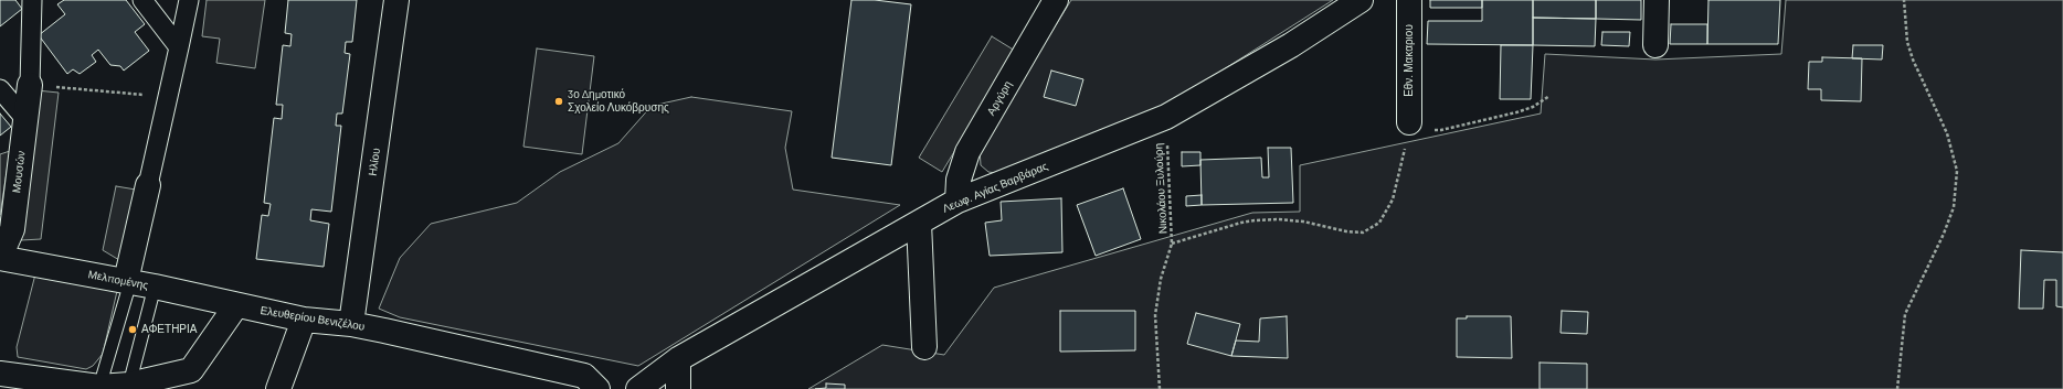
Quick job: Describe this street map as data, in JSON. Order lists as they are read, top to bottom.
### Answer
{
  "streets": {
    "street": [
      "Εθν. Μακαριου",
      "Αργύρη",
      "Ηλίου",
      "Μουσών",
      "Λεωφ. Αγίας Βαρβάρας",
      "Μελπομένης",
      "Ελευθερίου Βενιζέλου"
    ],
    "path": ["Νικολάου Ξυλούρη"]
  },
  "crossings": [
    ["Αργύρη", "Λεωφ. Αγίας Βαρβάρας"],
    ["Ηλίου", "Ελευθερίου Βενιζέλου"],
    ["Μουσών", "Μελπομένης"],
    ["Λεωφ. Αγίας Βαρβάρας", "Νικολάου Ξυλούρη"],
    ["Μελπομένης", "Ελευθερίου Βενιζέλου"]
  ],
  "places": ["3ο Δημοτικό Σχολείο Λυκόβρυσης", "ΑΦΕΤΗΡΙΑ"]
}
